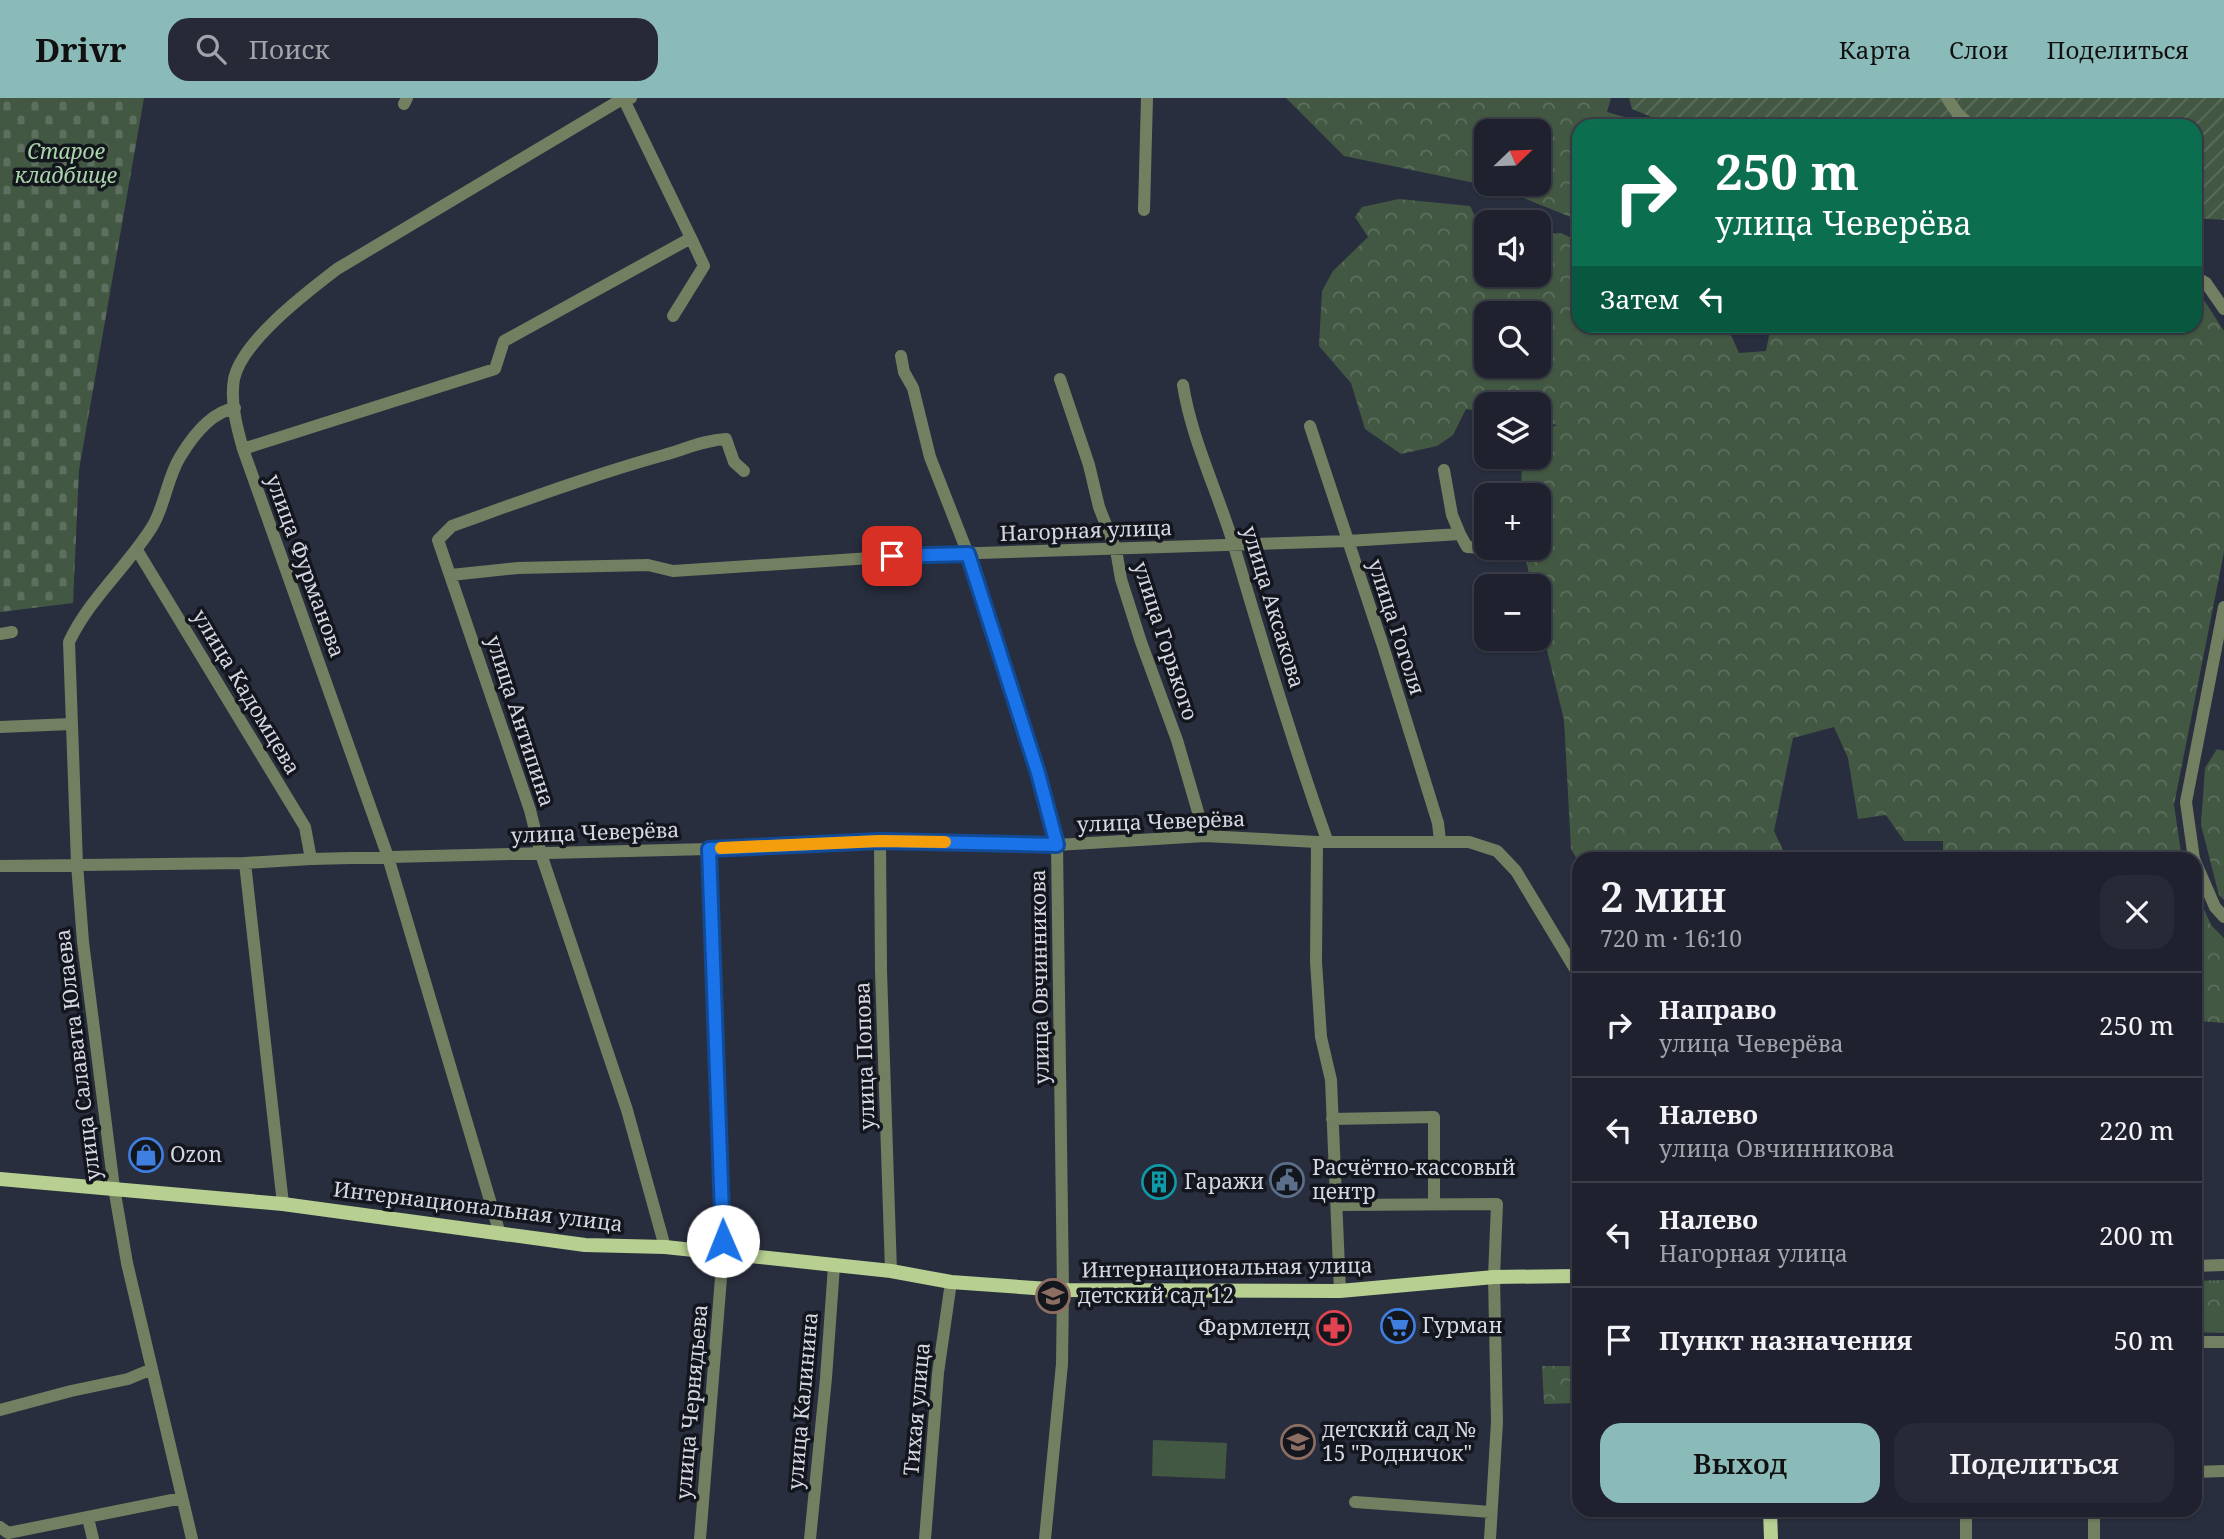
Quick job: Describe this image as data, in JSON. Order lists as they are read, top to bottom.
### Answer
{
  "streets": {
    "main road": ["Интернациональная улица"],
    "street": [
      "Нагорная улица",
      "улица Фурманова",
      "улица Аксакова",
      "улица Гоголя",
      "улица Горького",
      "улица Кадомцева",
      "улица Антипина",
      "улица Чеверёва",
      "улица Овчинникова",
      "улица Салавата Юлаева",
      "улица Попова",
      "улица Калинина",
      "улица Чернядьева",
      "Тихая улица"
    ]
  },
  "crossings": [
    ["Нагорная улица", "улица Аксакова"],
    ["Нагорная улица", "улица Гоголя"],
    ["Нагорная улица", "улица Горького"],
    ["Нагорная улица", "улица Антипина"],
    ["Нагорная улица", "улица Овчинникова"],
    ["улица Фурманова", "улица Чеверёва"],
    ["улица Фурманова", "Интернациональная улица"],
    ["улица Аксакова", "улица Чеверёва"],
    ["улица Аксакова", "Интернациональная улица"],
    ["улица Гоголя", "улица Чеверёва"],
    ["улица Горького", "улица Чеверёва"],
    ["улица Кадомцева", "улица Чеверёва"],
    ["улица Кадомцева", "улица Салавата Юлаева"],
    ["улица Антипина", "улица Чеверёва"],
    ["улица Антипина", "Интернациональная улица"],
    ["улица Чеверёва", "улица Овчинникова"],
    ["улица Чеверёва", "улица Салавата Юлаева"],
    ["улица Чеверёва", "улица Попова"],
    ["улица Чеверёва", "улица Чернядьева"],
    ["улица Овчинникова", "Интернациональная улица"],
    ["улица Салавата Юлаева", "Интернациональная улица"],
    ["улица Попова", "Интернациональная улица"],
    ["Интернациональная улица", "улица Калинина"],
    ["Интернациональная улица", "улица Чернядьева"],
    ["Интернациональная улица", "Тихая улица"]
  ],
  "parks": ["Старое кладбище"],
  "places": {
    "shop": ["Ozon"],
    "public building": ["Расчётно-кассовый центр"],
    "building": ["Гаражи"],
    "school or university": ["детский сад 12", "детский сад № 15 \"Родничок\""],
    "supermarket": ["Гурман"],
    "pharmacy": ["Фармленд"]
  },
  "north": "top right",
  "page": {
    "header": "Drivr",
    "search": "Поиск",
    "nav": ["Карта", "Слои", "Поделиться"],
    "map_buttons": ["+", "−"],
    "turn": ["250 m", "улица Чеверёва"],
    "then": "Затем",
    "heading": ["2 мин", "720 m · 16:10"],
    "list": [
      {
        "name": "Направо",
        "note": "улица Чеверёва",
        "value": "250 m"
      },
      {
        "name": "Налево",
        "note": "улица Овчинникова",
        "value": "220 m"
      },
      {
        "name": "Налево",
        "note": "Нагорная улица",
        "value": "200 m"
      },
      {
        "name": "Пункт назначения",
        "value": "50 m"
      }
    ],
    "buttons": ["Выход", "Поделиться"]
  }
}
